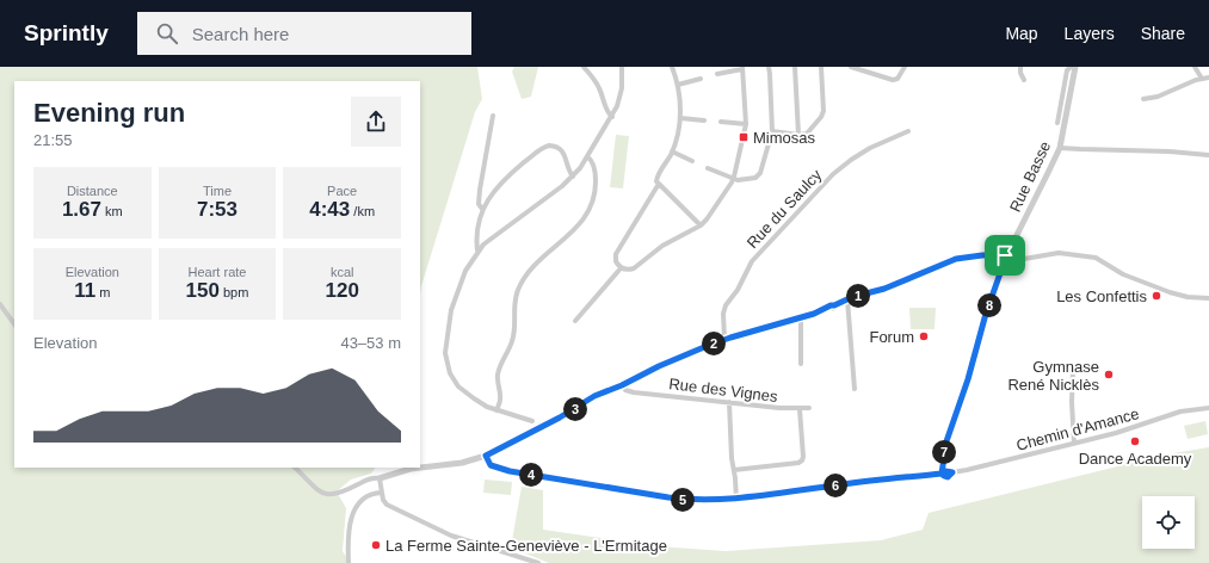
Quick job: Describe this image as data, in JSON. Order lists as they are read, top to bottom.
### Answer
{
  "streets": {
    "street": [
      "Rue Basse",
      "Rue du Saulcy",
      "Rue des Vignes",
      "Chemin d'Amance"
    ]
  },
  "places": {
    "transit": ["Mimosas"],
    "other": [
      "Les Confettis",
      "Forum",
      "Gymnase René Nicklès",
      "Dance Academy",
      "La Ferme Sainte-Geneviève - L'Ermitage"
    ]
  },
  "page": {
    "header": "Sprintly",
    "search": "Search here",
    "nav": ["Map", "Layers", "Share"],
    "heading": ["Evening run", "21:55"],
    "stats": [
      ["Distance", "1.67 km"],
      ["Time", "7:53"],
      ["Pace", "4:43 /km"],
      ["Elevation", "11 m"],
      ["Heart rate", "150 bpm"],
      ["kcal", "120"]
    ],
    "pins": [
      "1",
      "8",
      "2",
      "3",
      "7",
      "4",
      "6",
      "5"
    ],
    "chart": ["Elevation", "43–53 m"]
  }
}
